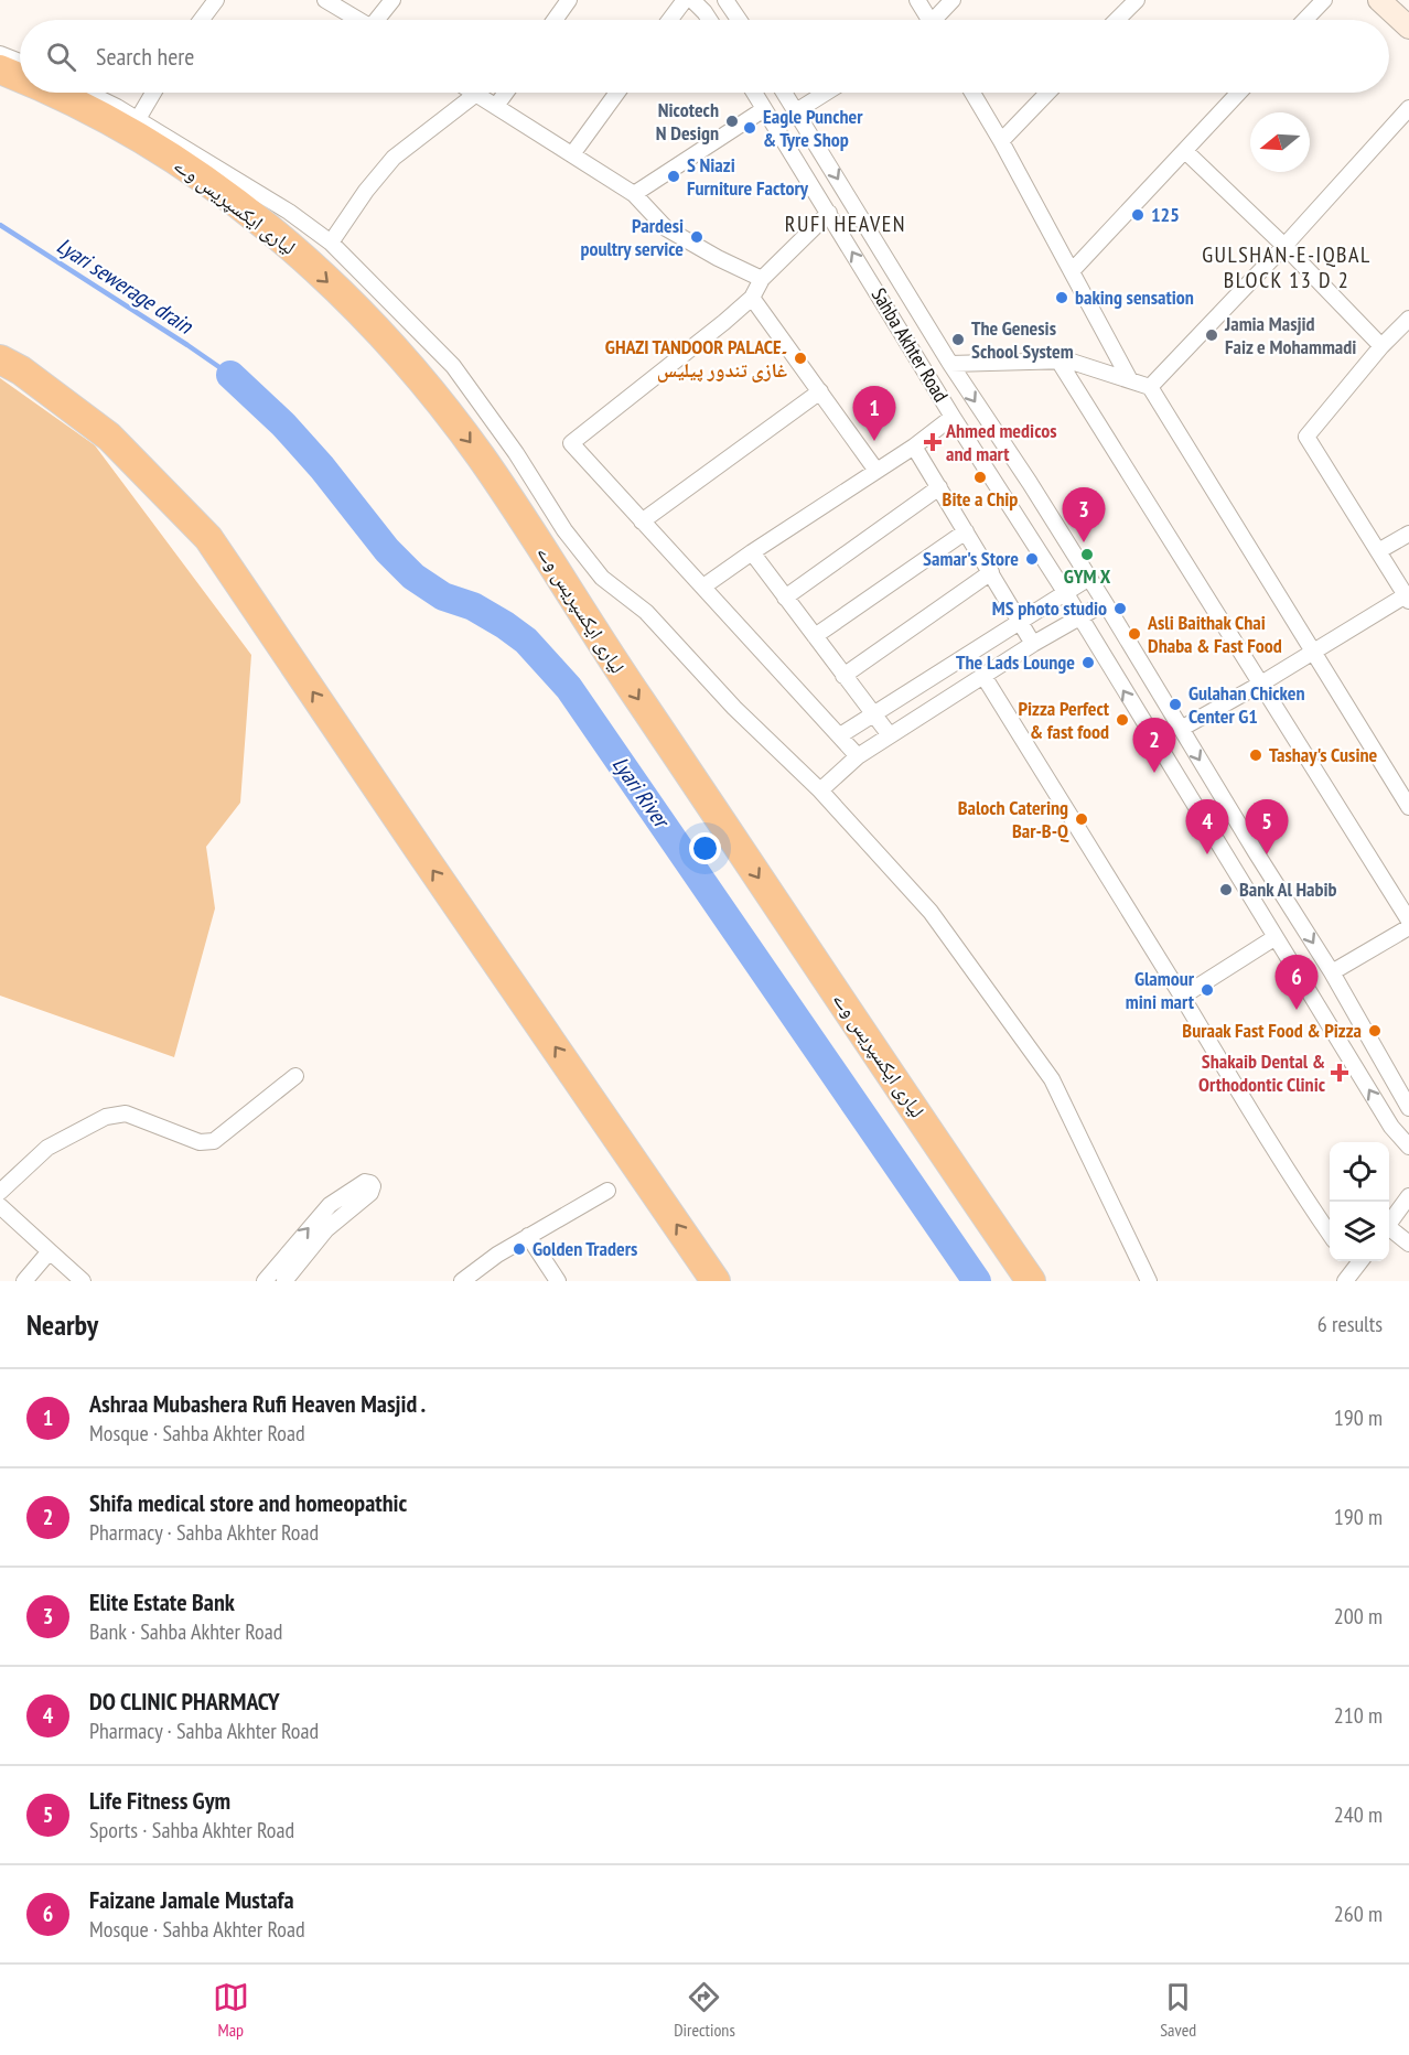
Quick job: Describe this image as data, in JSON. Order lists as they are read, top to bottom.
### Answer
{
  "streets": {
    "highway": ["لیاری ایکسپریس وے"],
    "street": ["Sahba Akhter Road"]
  },
  "one_way": ["لیاری ایکسپریس وے"],
  "districts": ["RUFI HEAVEN", "GULSHAN-E-IQBAL BLOCK 13 D 2"],
  "water": ["Lyari sewerage drain", "Lyari River"],
  "places": {
    "other": [
      "Nicotech N Design",
      "Eagle Puncher & Tyre Shop",
      "S Niazi Furniture Factory",
      "125",
      "Pardesi poultry service",
      "baking sensation",
      "Jamia Masjid Faiz e Mohammadi",
      "The Genesis School System",
      "GHAZI TANDOOR PALACE۔ غازی تندور پیلیس",
      "Bite a Chip",
      "GYM X",
      "Samar's Store",
      "MS photo studio",
      "Asli Baithak Chai Dhaba & Fast Food",
      "The Lads Lounge",
      "Gulahan Chicken Center G1",
      "Pizza Perfect & fast food",
      "Tashay's Cusine",
      "Baloch Catering Bar-B-Q",
      "Bank Al Habib",
      "Glamour mini mart",
      "Buraak Fast Food & Pizza",
      "Golden Traders"
    ],
    "health": ["Ahmed medicos and mart", "Shakaib Dental & Orthodontic Clinic"]
  },
  "north": "left",
  "page": {
    "search": "Search here",
    "pins": [
      "1",
      "3",
      "2",
      "4",
      "5",
      "6"
    ],
    "heading": ["Nearby", "6 results"],
    "list": [
      {
        "mark": "1",
        "name": "Ashraa Mubashera Rufi Heaven Masjid .",
        "note": "Mosque · Sahba Akhter Road",
        "value": "190 m"
      },
      {
        "mark": "2",
        "name": "Shifa medical store and homeopathic",
        "note": "Pharmacy · Sahba Akhter Road",
        "value": "190 m"
      },
      {
        "mark": "3",
        "name": "Elite Estate Bank",
        "note": "Bank · Sahba Akhter Road",
        "value": "200 m"
      },
      {
        "mark": "4",
        "name": "DO CLINIC PHARMACY",
        "note": "Pharmacy · Sahba Akhter Road",
        "value": "210 m"
      },
      {
        "mark": "5",
        "name": "Life Fitness Gym",
        "note": "Sports · Sahba Akhter Road",
        "value": "240 m"
      },
      {
        "mark": "6",
        "name": "Faizane Jamale Mustafa",
        "note": "Mosque · Sahba Akhter Road",
        "value": "260 m"
      }
    ],
    "nav": ["Map", "Directions", "Saved"]
  }
}
